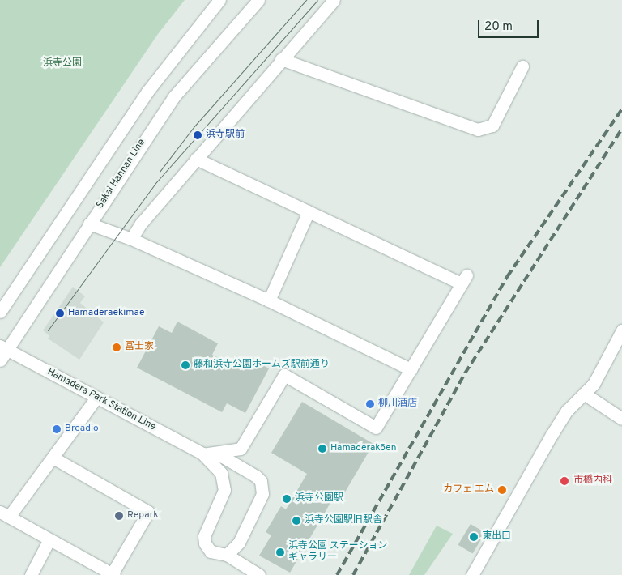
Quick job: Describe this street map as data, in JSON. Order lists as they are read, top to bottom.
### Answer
{
  "streets": {
    "street": ["Sakai Hannan Line", "Hamadera Park Station Line"]
  },
  "crossings": [
    ["Sakai Hannan Line", "Hamadera Park Station Line"]
  ],
  "parks": ["浜寺公園"],
  "places": [
    "浜寺駅前",
    "Hamaderaekimae",
    "冨士家",
    "藤和浜寺公園ホームズ駅前通り",
    "柳川酒店",
    "Breadio",
    "Hamaderakōen",
    "市橋内科",
    "カフェ エム",
    "浜寺公園駅",
    "Repark",
    "浜寺公園駅旧駅舎",
    "東出口",
    "浜寺公園 ステーション ギャラリー"
  ],
  "scale_bar": "20 m"
}
